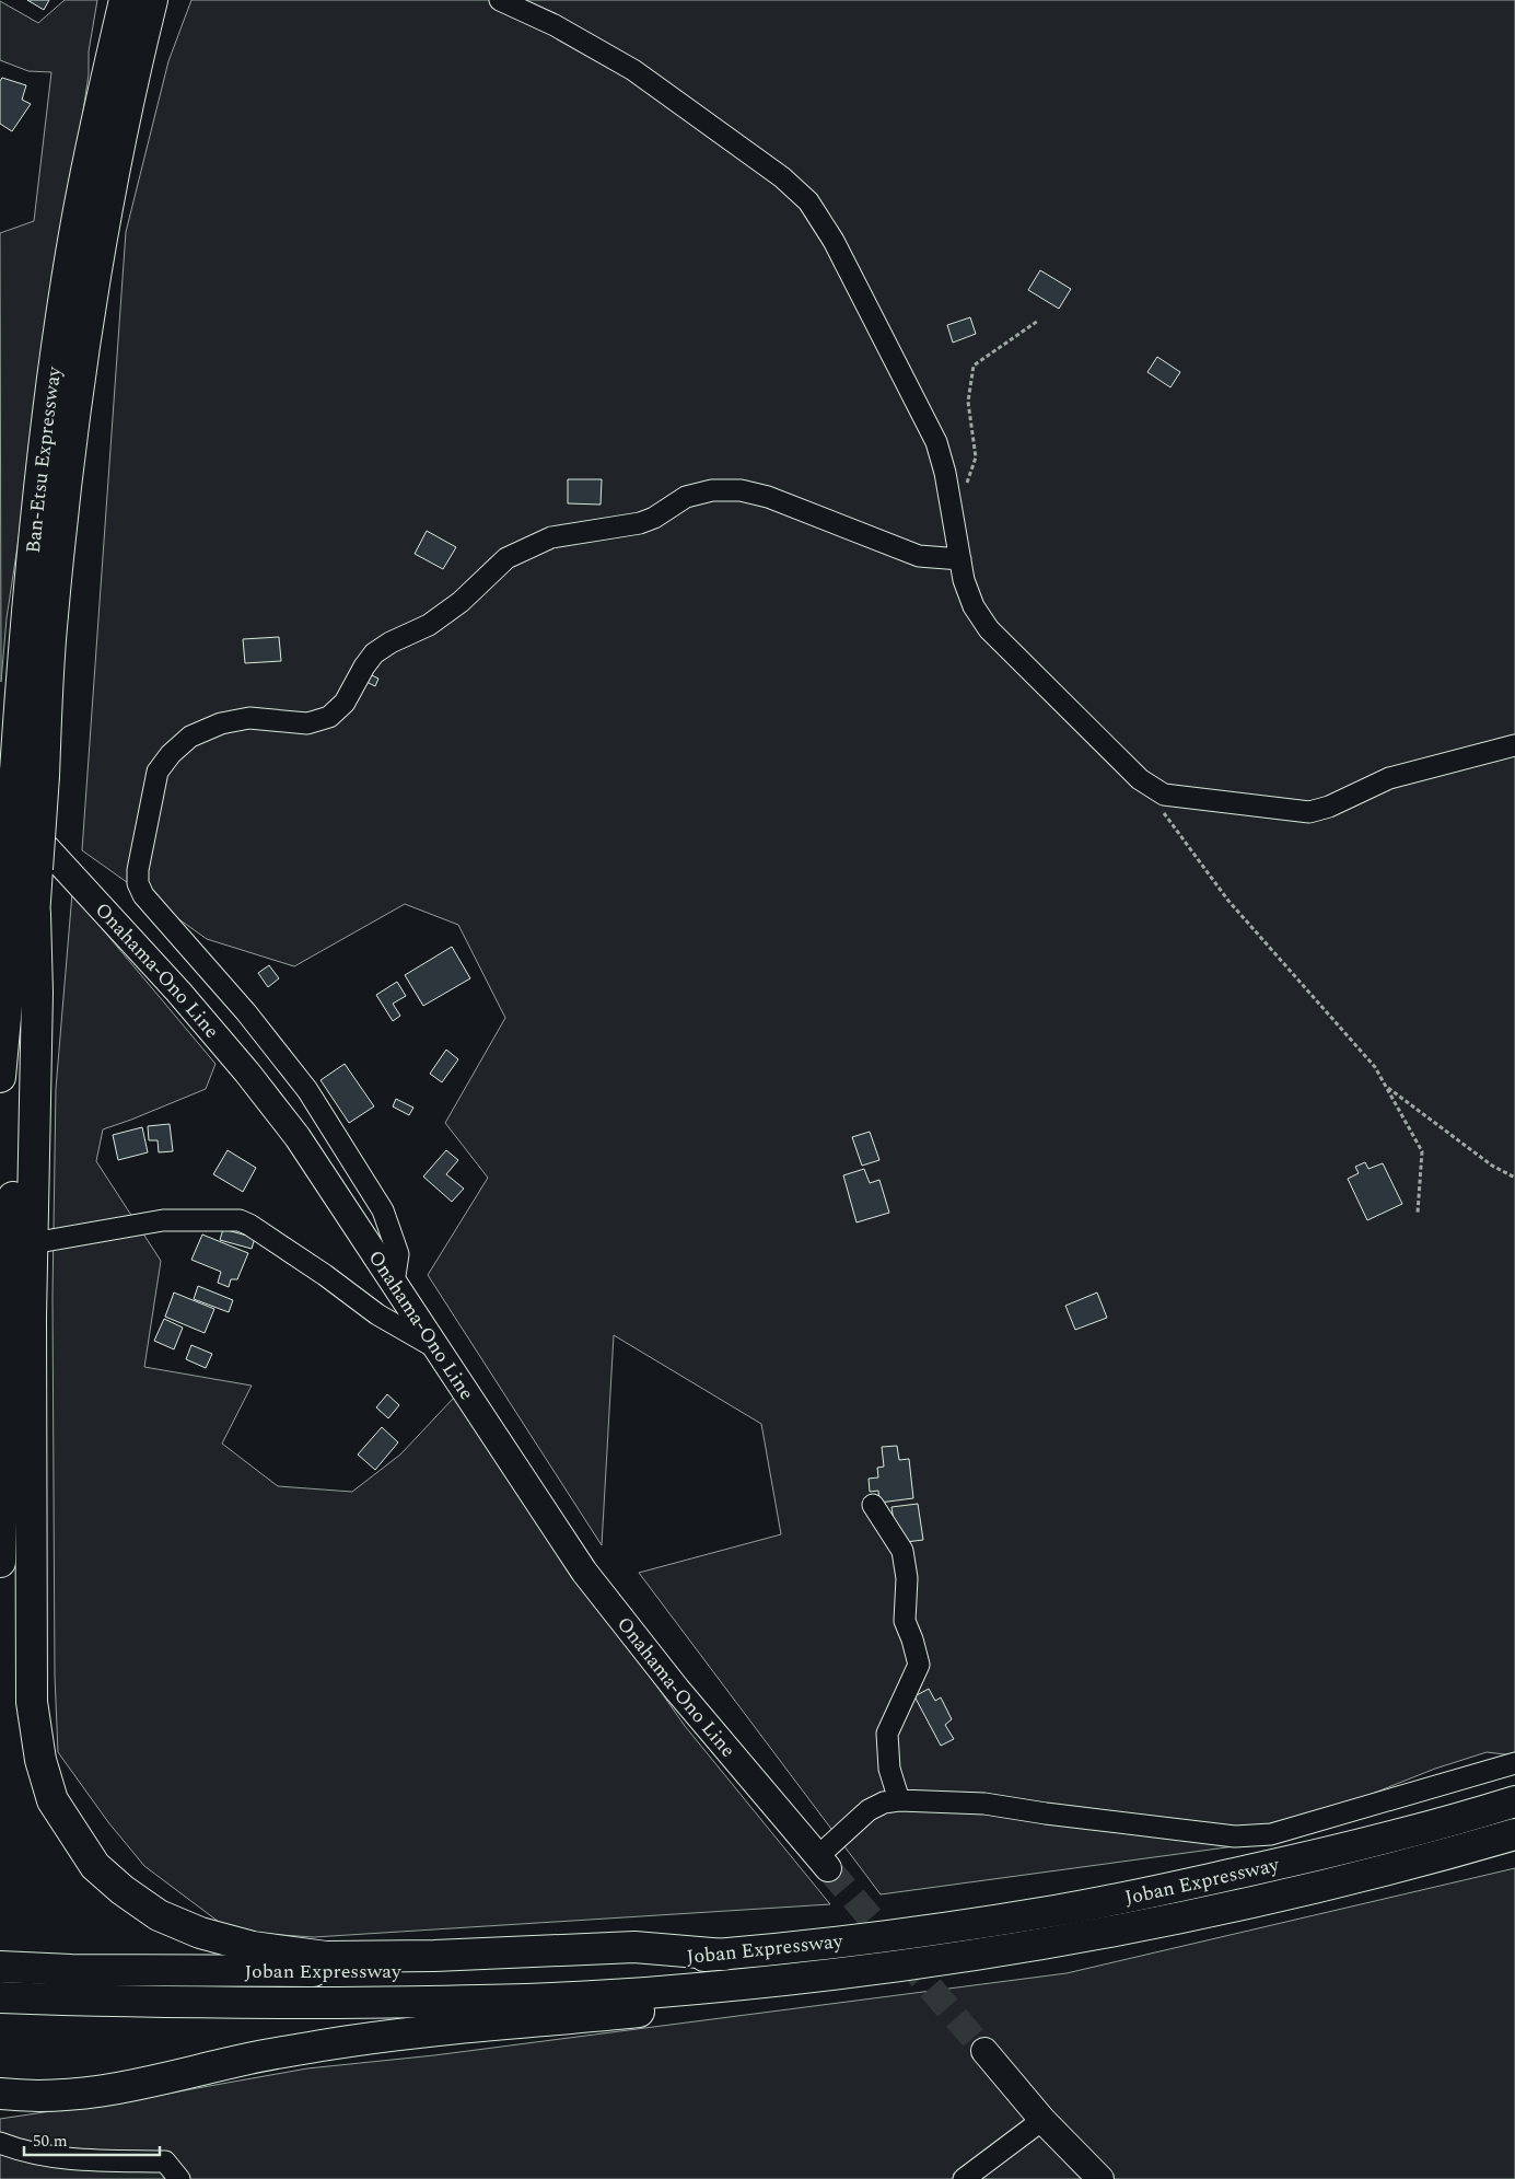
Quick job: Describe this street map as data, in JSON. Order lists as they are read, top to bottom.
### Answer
{
  "streets": {
    "highway": ["Ban-Etsu Expressway", "Joban Expressway"],
    "main road": ["Onahama-Ono Line"]
  },
  "crossings": [
    ["Ban-Etsu Expressway", "Onahama-Ono Line"]
  ],
  "scale_bar": "50 m"
}
